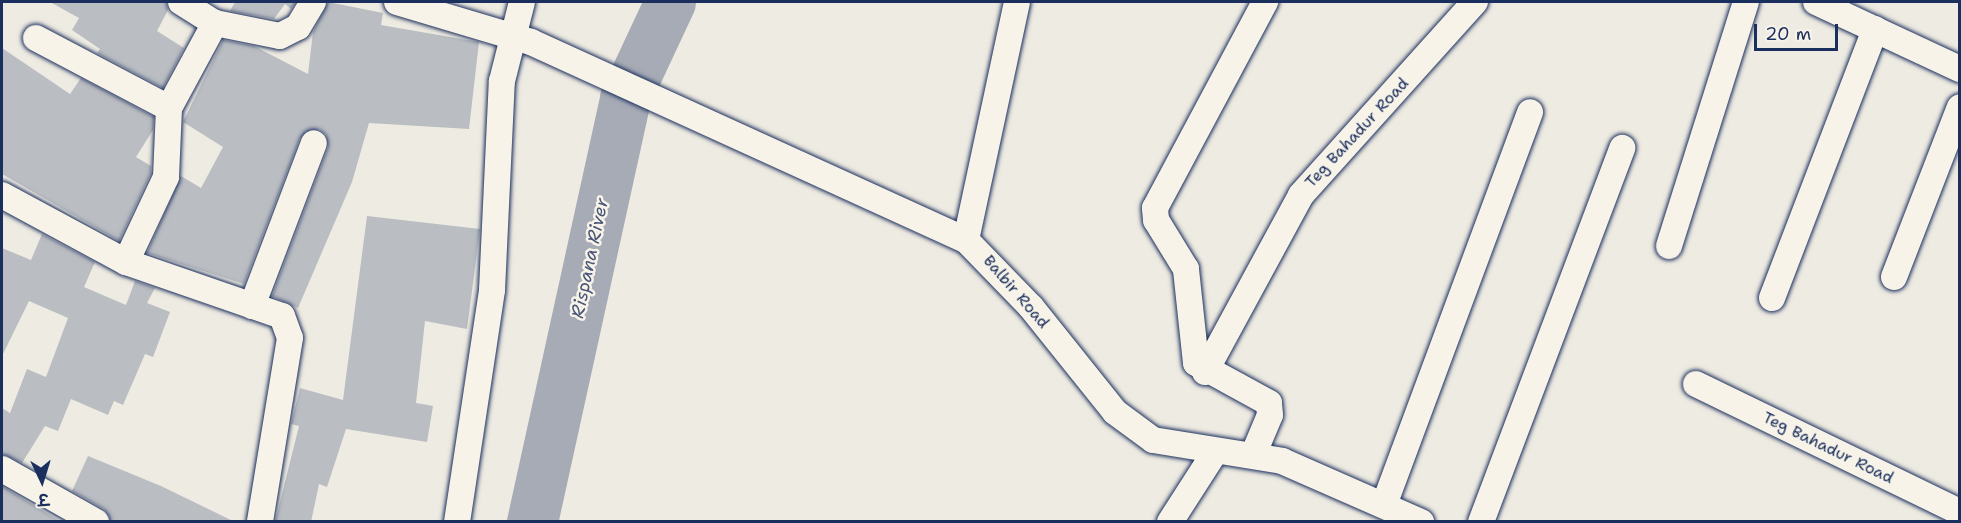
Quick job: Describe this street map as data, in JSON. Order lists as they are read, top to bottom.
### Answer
{
  "streets": {
    "street": ["Teg Bahadur Road", "Balbir Road"]
  },
  "water": ["Rispana River"],
  "scale_bar": "20 m",
  "north": "bottom"
}
